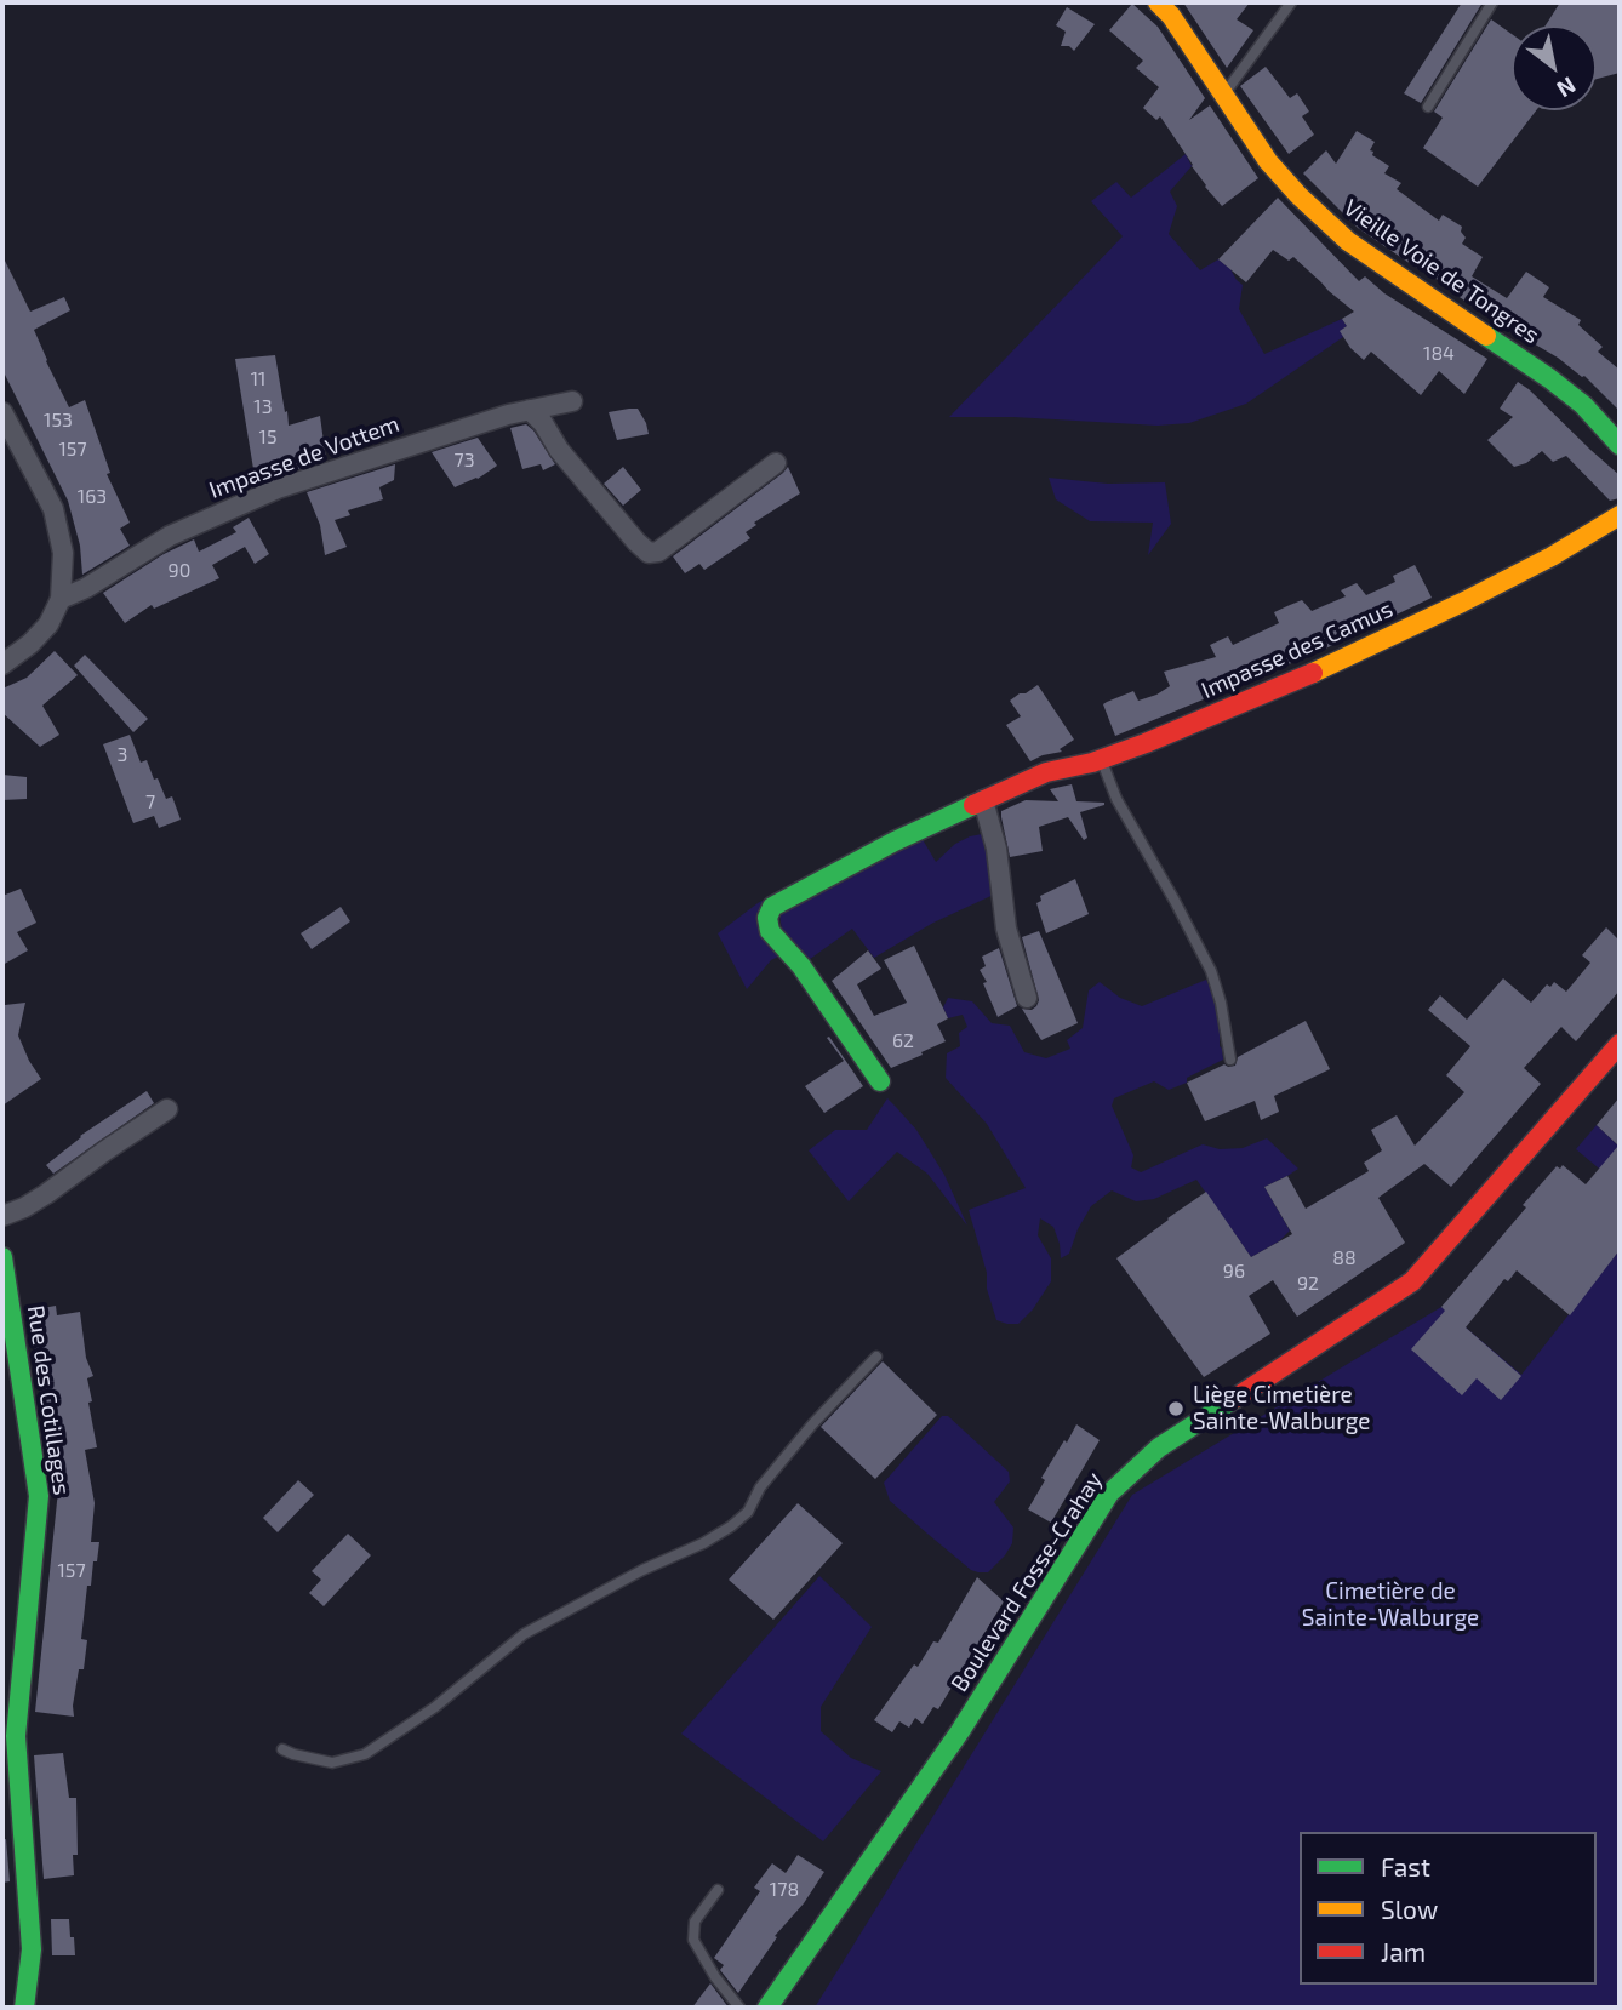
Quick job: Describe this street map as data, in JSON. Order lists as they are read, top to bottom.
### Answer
{
  "streets": {
    "street": [
      "Vieille Voie de Tongres",
      "Impasse de Vottem",
      "Impasse des Camus",
      "Rue des Cotillages",
      "Boulevard Fosse-Crahay"
    ]
  },
  "parks": ["Cimetière de Sainte-Walburge"],
  "places": ["Liège Cimetière Sainte-Walburge"],
  "house_numbers": [
    "184",
    "11",
    "13",
    "153",
    "15",
    "157",
    "73",
    "163",
    "90",
    "3",
    "7",
    "62",
    "88",
    "96",
    "92",
    "157",
    "178"
  ],
  "legend": ["Fast", "Slow", "Jam"],
  "north": "bottom right"
}
